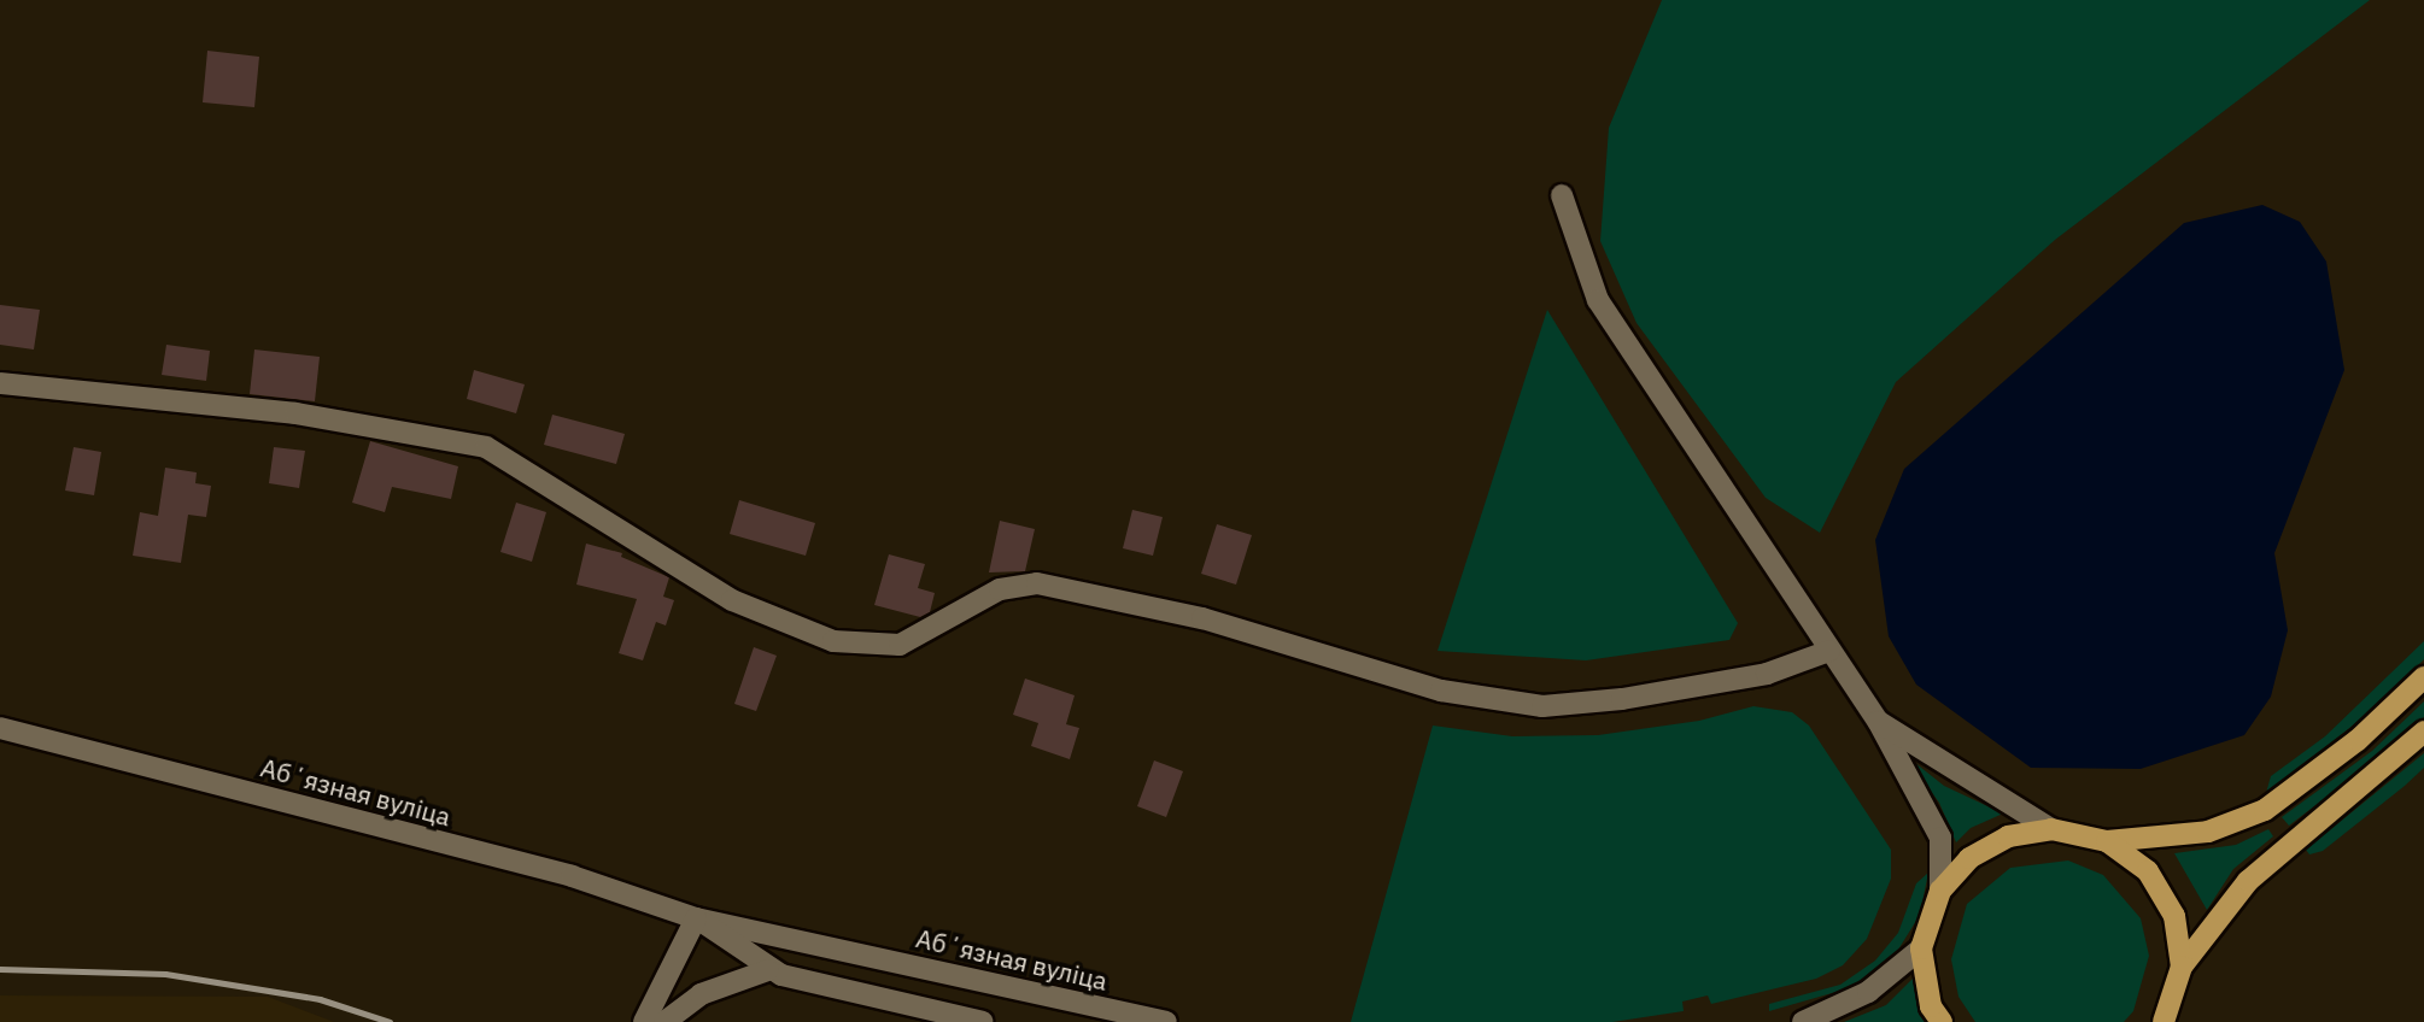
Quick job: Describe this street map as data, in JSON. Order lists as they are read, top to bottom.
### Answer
{
  "streets": {
    "street": ["Абʼязная вуліца"]
  }
}
